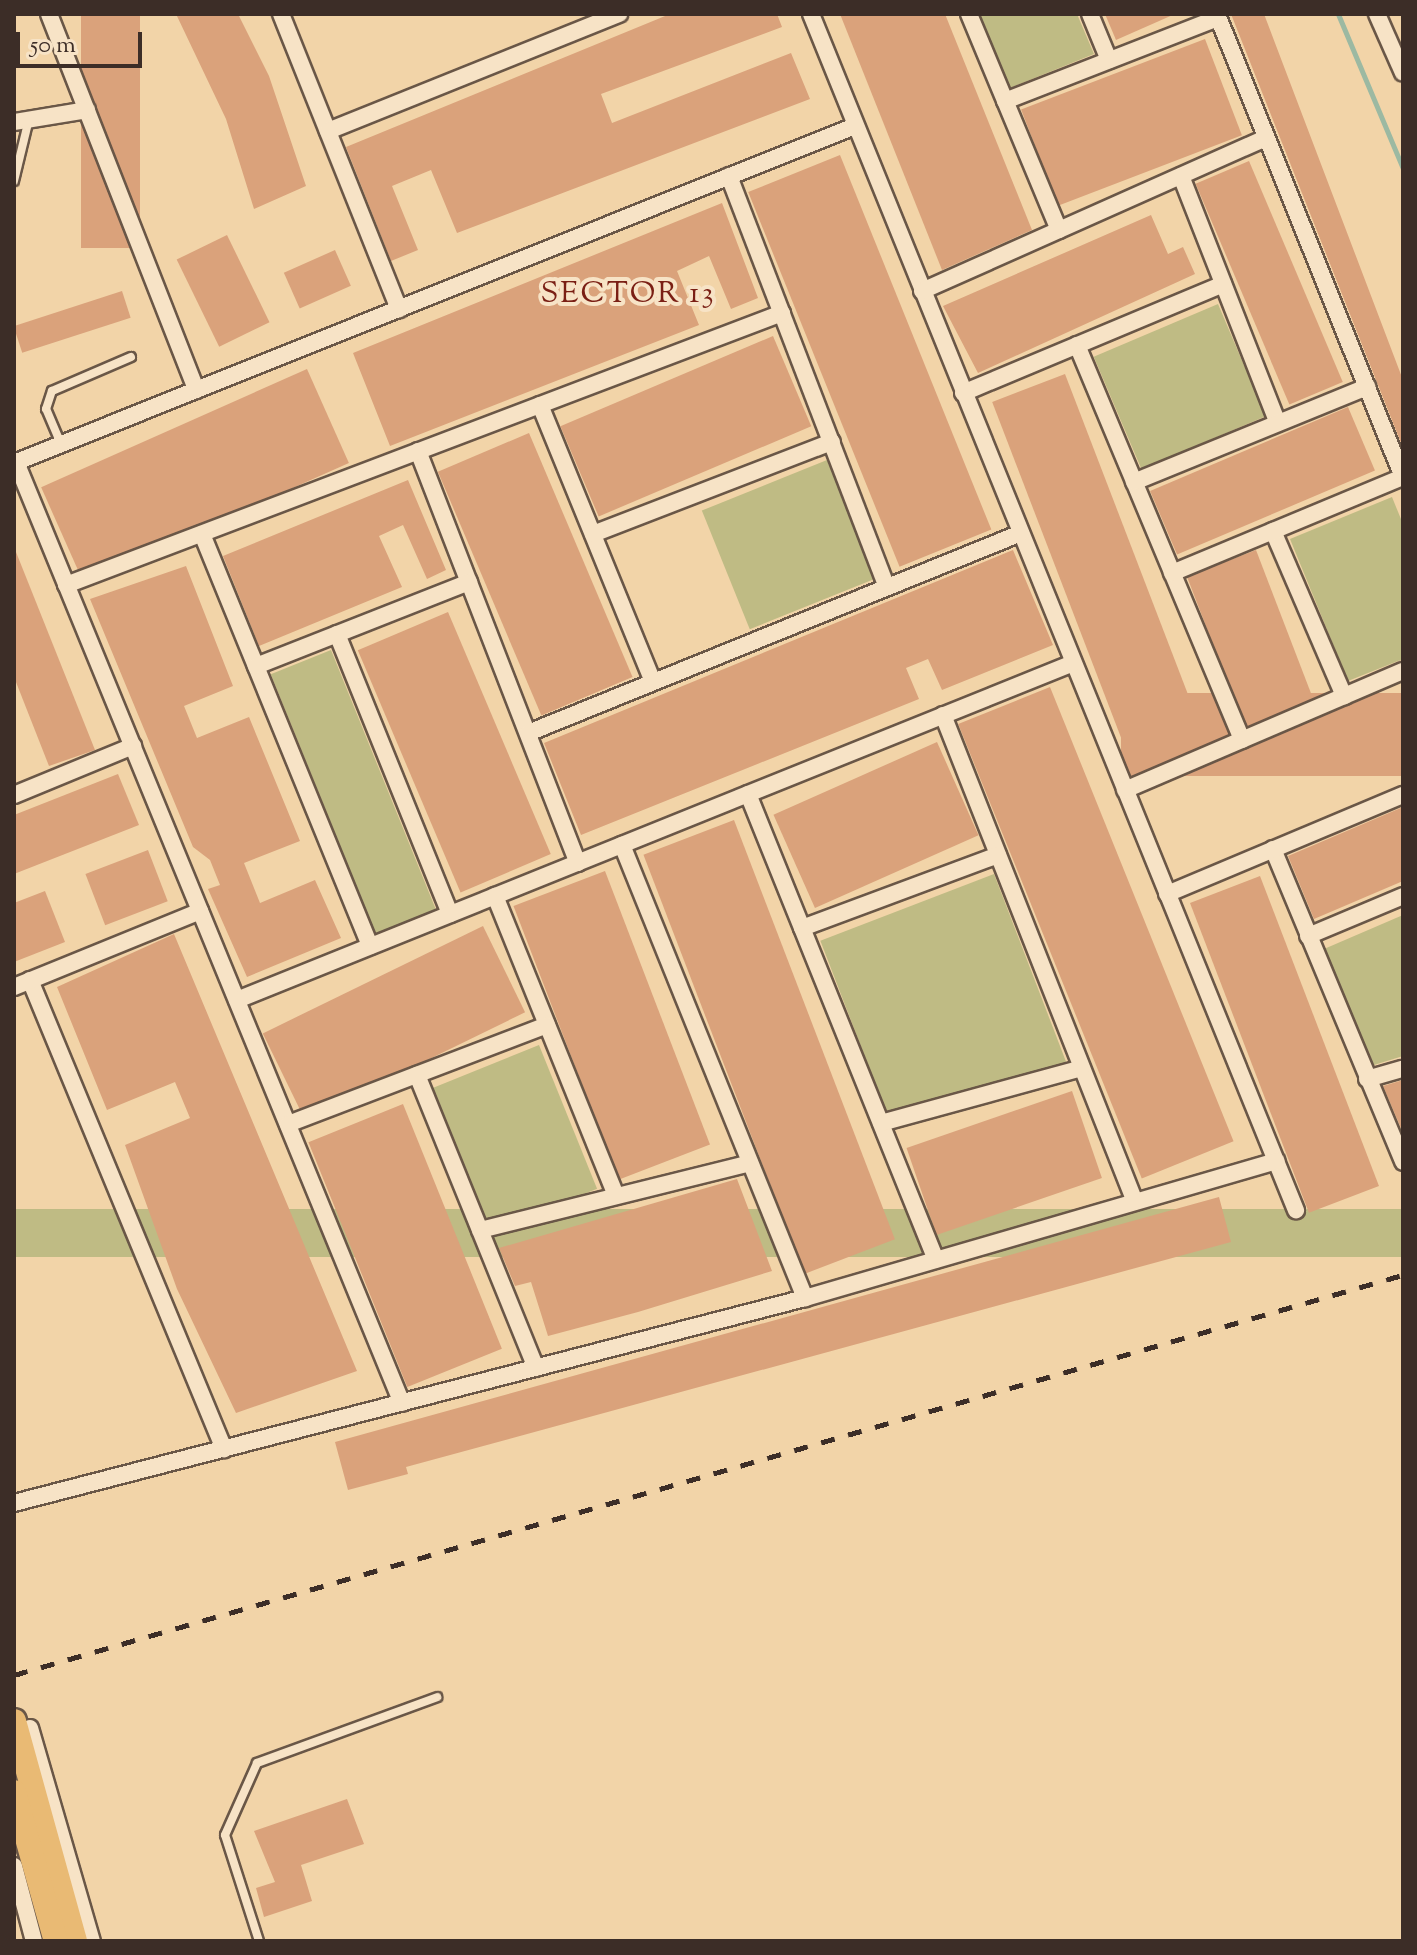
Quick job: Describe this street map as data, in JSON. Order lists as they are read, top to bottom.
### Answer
{
  "districts": ["SECTOR 13"],
  "scale_bar": "50 m"
}
